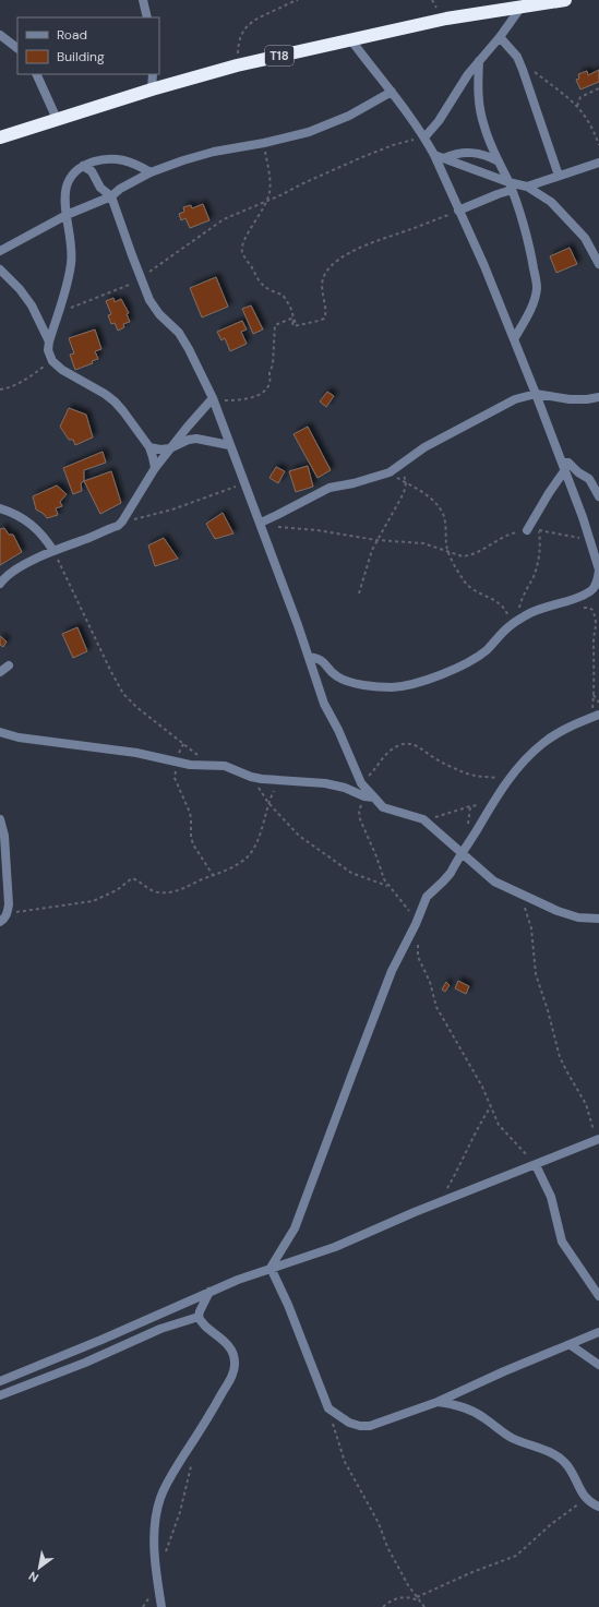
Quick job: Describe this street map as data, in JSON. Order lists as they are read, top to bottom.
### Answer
{
  "streets": {
    "highway": ["T18"]
  },
  "legend": ["Road", "Building"],
  "north": "bottom left"
}
